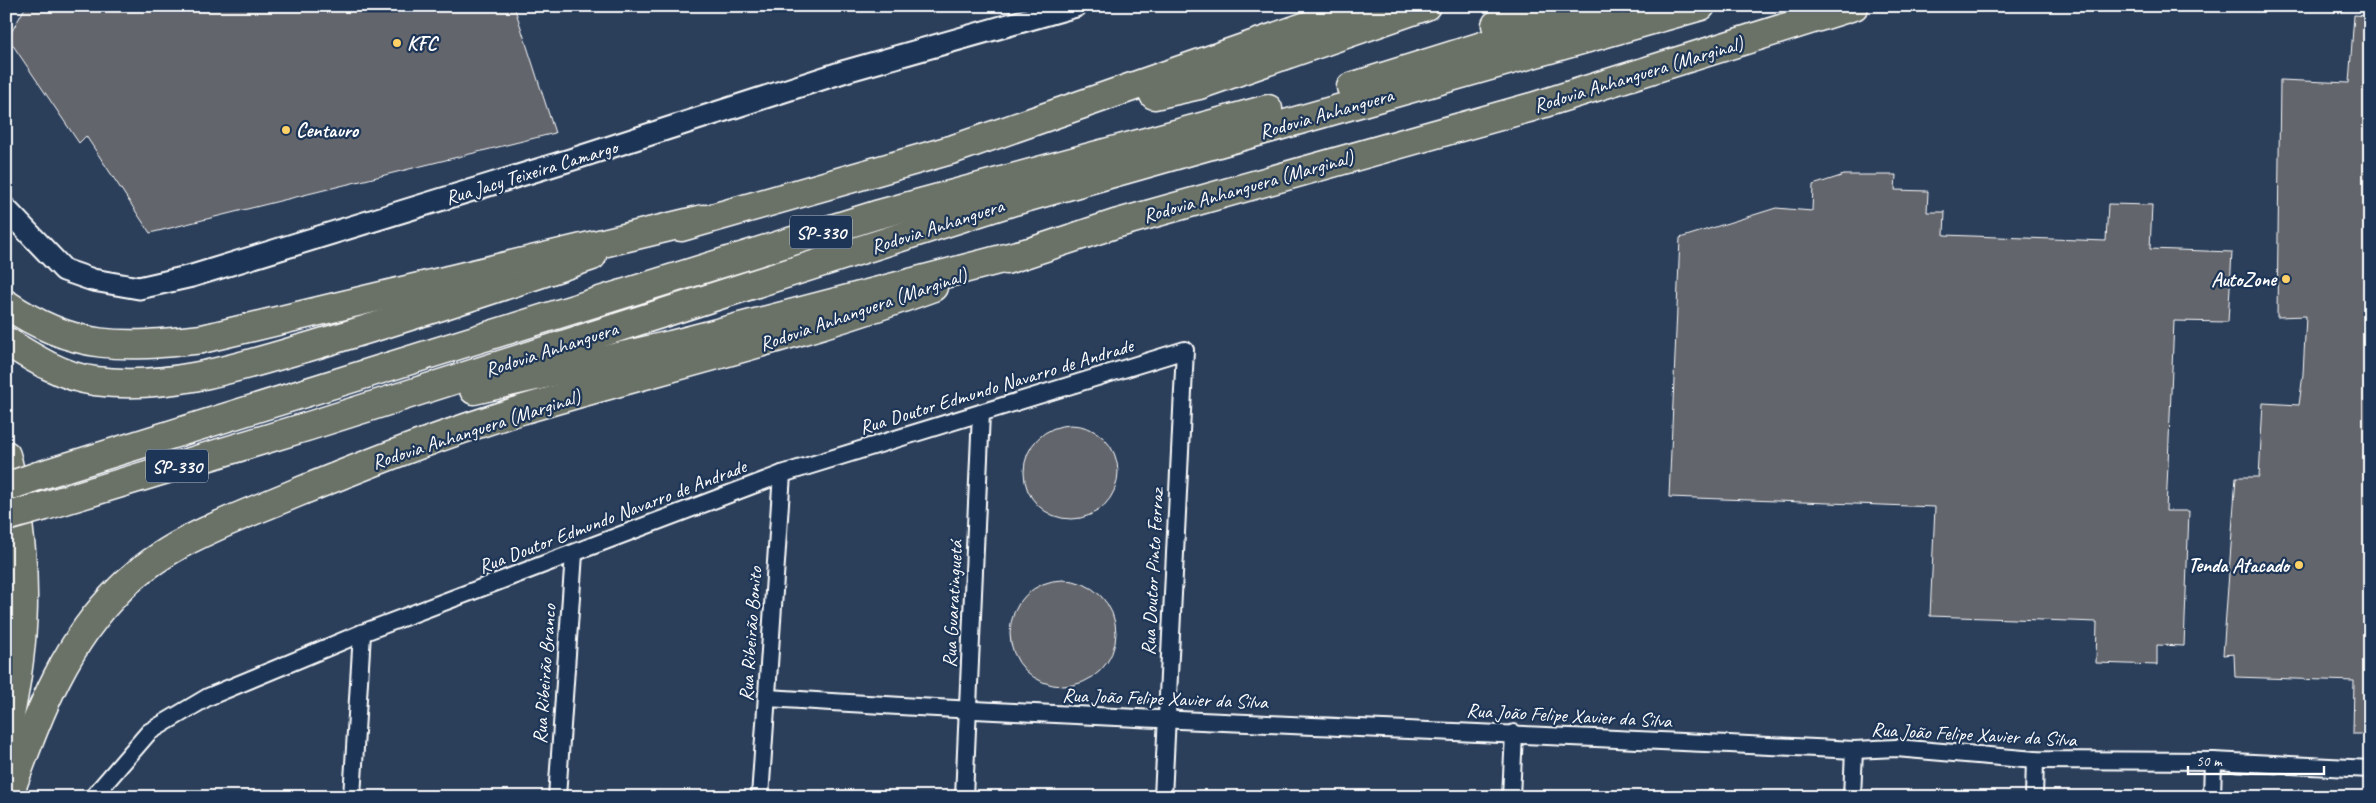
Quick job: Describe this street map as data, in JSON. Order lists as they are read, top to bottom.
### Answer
{
  "streets": {
    "highway": ["Rodovia Anhanguera (Marginal)", "Rodovia Anhanguera", "SP-330"],
    "street": [
      "Rua Jacy Teixeira Camargo",
      "Rua Doutor Edmundo Navarro de Andrade",
      "Rua Doutor Pinto Ferraz",
      "Rua Guaratinguetá",
      "Rua Ribeirão Bonito",
      "Rua Ribeirão Branco",
      "Rua João Felipe Xavier da Silva"
    ]
  },
  "crossings": [
    ["Rua Doutor Edmundo Navarro de Andrade", "Rua Doutor Pinto Ferraz"],
    ["Rua Doutor Edmundo Navarro de Andrade", "Rua Guaratinguetá"],
    ["Rua Doutor Edmundo Navarro de Andrade", "Rua Ribeirão Bonito"],
    ["Rua Doutor Edmundo Navarro de Andrade", "Rua Ribeirão Branco"],
    ["Rua Doutor Pinto Ferraz", "Rua João Felipe Xavier da Silva"],
    ["Rua Guaratinguetá", "Rua João Felipe Xavier da Silva"],
    ["Rua Ribeirão Bonito", "Rua João Felipe Xavier da Silva"]
  ],
  "places": [
    "KFC",
    "Centauro",
    "AutoZone",
    "Tenda Atacado"
  ],
  "scale_bar": "50 m"
}
